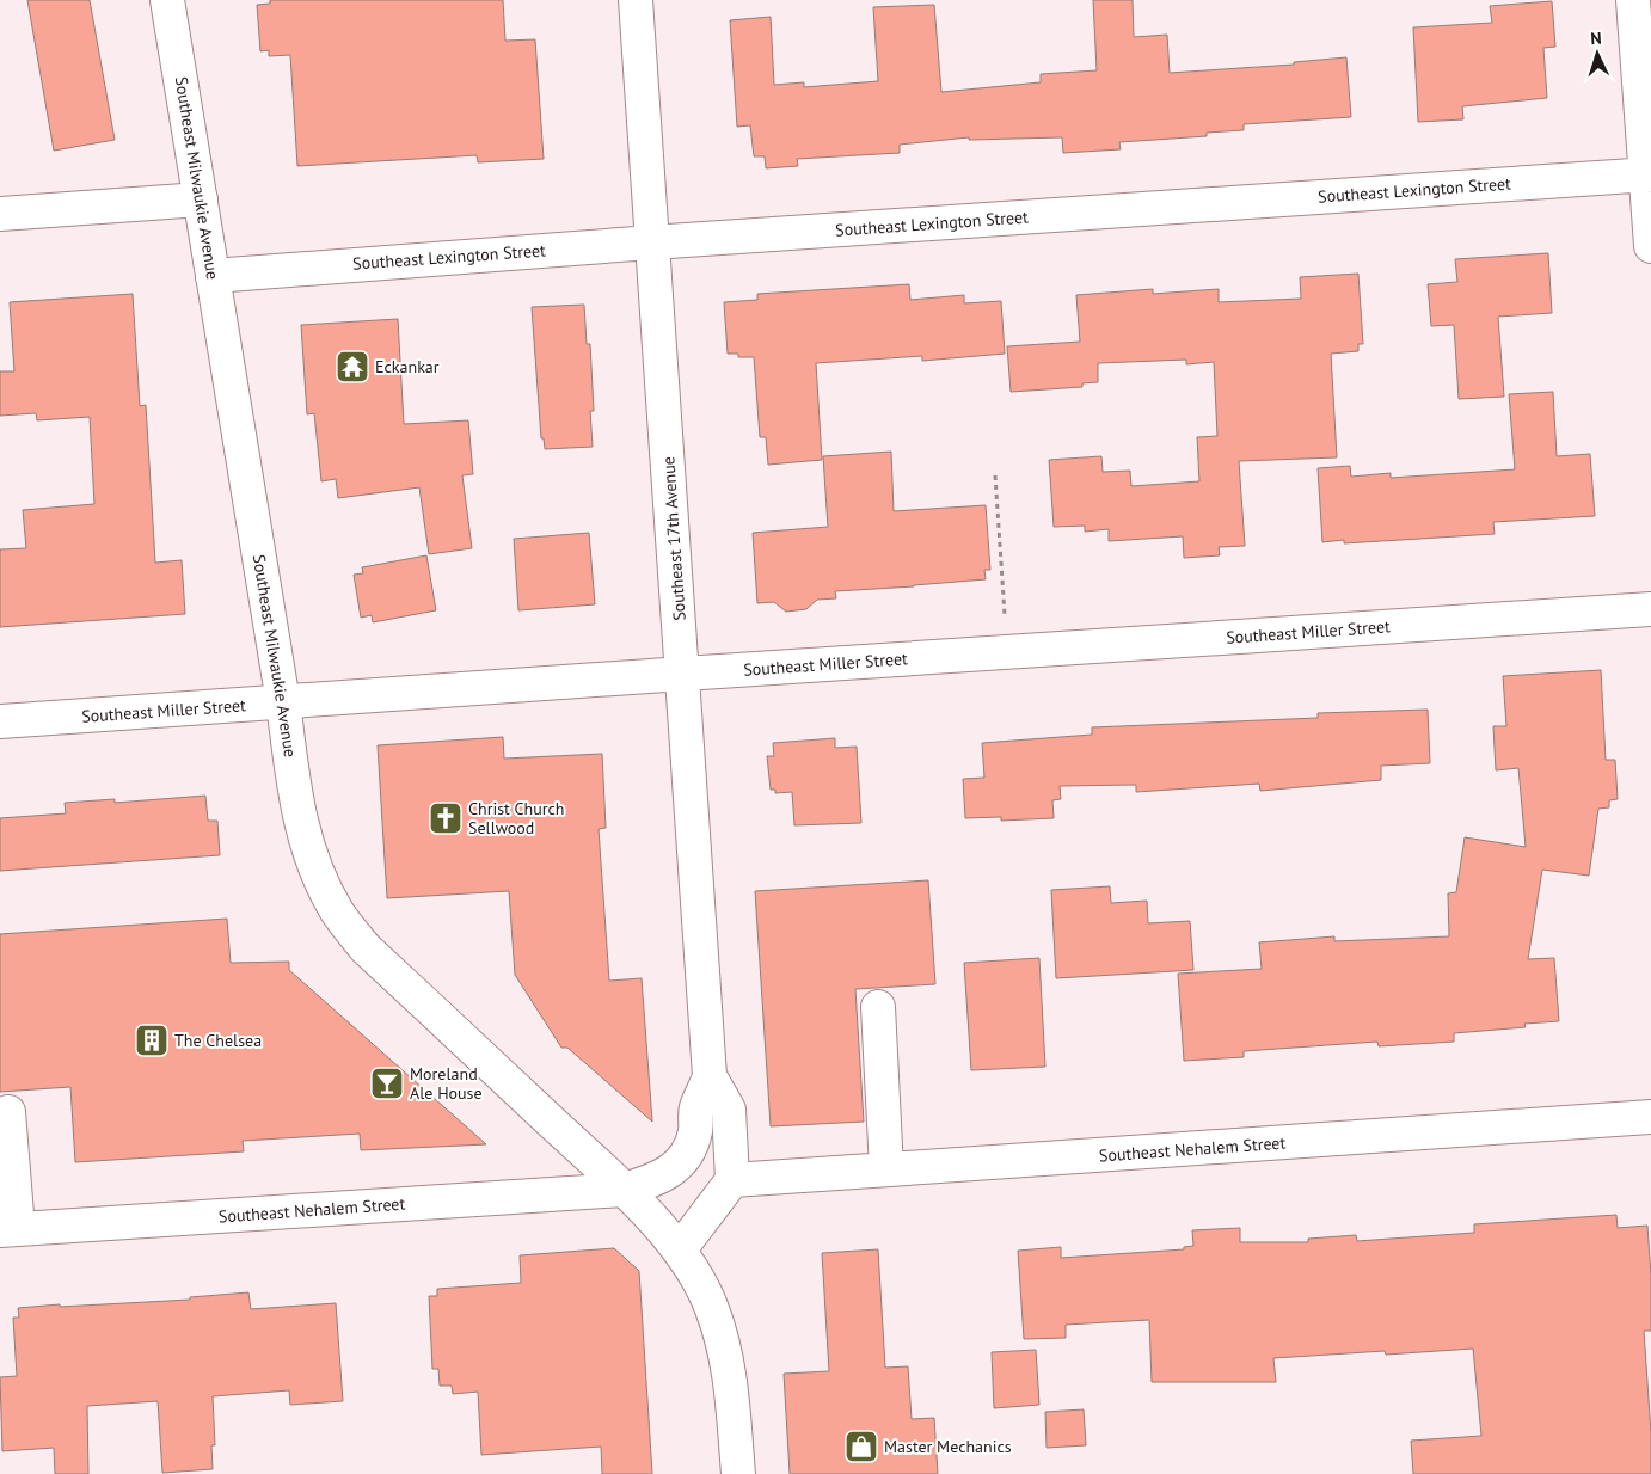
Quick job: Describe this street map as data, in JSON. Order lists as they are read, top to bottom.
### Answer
{
  "streets": {
    "street": [
      "Southeast Milwaukie Avenue",
      "Southeast Lexington Street",
      "Southeast 17th Avenue",
      "Southeast Miller Street",
      "Southeast Nehalem Street"
    ]
  },
  "crossings": [
    ["Southeast Milwaukie Avenue", "Southeast Lexington Street"],
    ["Southeast Milwaukie Avenue", "Southeast 17th Avenue"],
    ["Southeast Milwaukie Avenue", "Southeast Miller Street"],
    ["Southeast Milwaukie Avenue", "Southeast Nehalem Street"],
    ["Southeast Lexington Street", "Southeast 17th Avenue"],
    ["Southeast 17th Avenue", "Southeast Miller Street"],
    ["Southeast 17th Avenue", "Southeast Nehalem Street"]
  ],
  "places": {
    "temple": ["Eckankar"],
    "church": ["Christ Church Sellwood"],
    "building": ["The Chelsea"],
    "bar": ["Moreland Ale House"],
    "shop": ["Master Mechanics"]
  },
  "north": "top"
}
